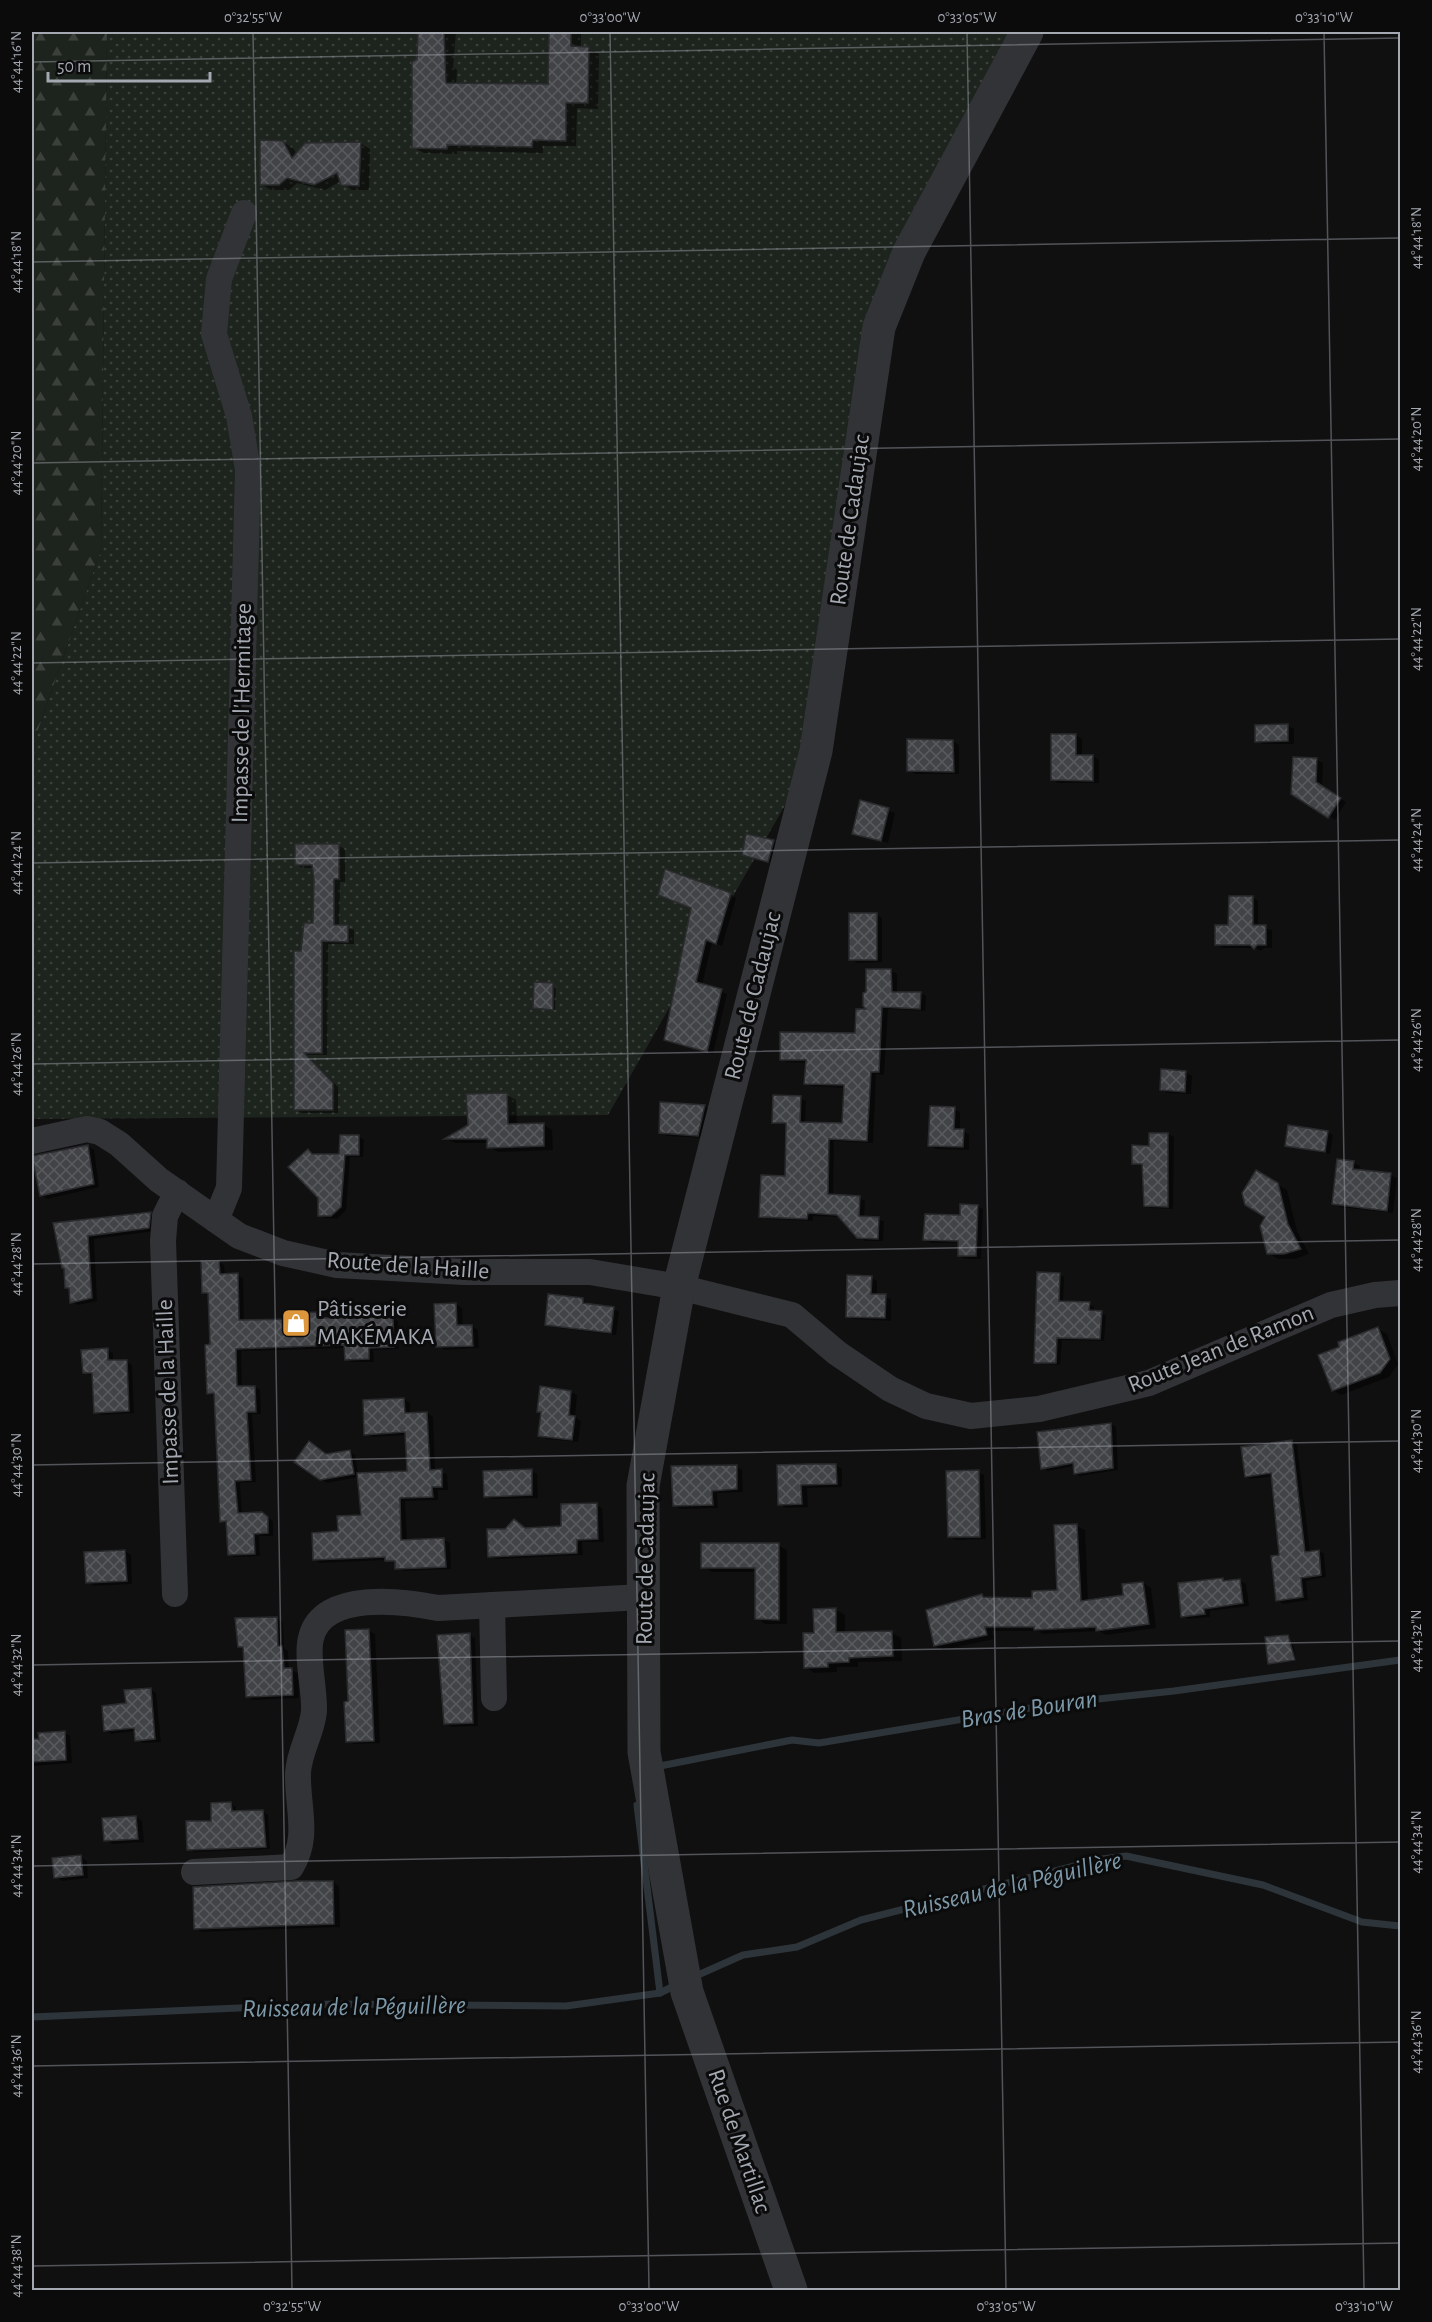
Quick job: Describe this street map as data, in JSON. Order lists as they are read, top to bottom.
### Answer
{
  "streets": {
    "street": [
      "Route de Cadaujac",
      "Impasse de l'Hermitage",
      "Route de la Haille",
      "Route Jean de Ramon",
      "Impasse de la Haille",
      "Rue de Martillac"
    ]
  },
  "crossings": [
    ["Route de Cadaujac", "Route de la Haille"],
    ["Route de Cadaujac", "Route Jean de Ramon"],
    ["Route de Cadaujac", "Rue de Martillac"],
    ["Impasse de l'Hermitage", "Route de la Haille"],
    ["Route de la Haille", "Route Jean de Ramon"],
    ["Route de la Haille", "Impasse de la Haille"]
  ],
  "water": ["Bras de Bouran", "Ruisseau de la Péguillère"],
  "places": {
    "shop": ["Pâtisserie MAKÉMAKA"]
  },
  "scale_bar": "50 m",
  "coordinates": [
    "0°32'55\"W",
    "0°33'00\"W",
    "0°33'05\"W",
    "0°33'10\"W",
    "44°44'16\"N",
    "44°44'18\"N",
    "44°44'20\"N",
    "44°44'22\"N",
    "44°44'24\"N",
    "44°44'26\"N",
    "44°44'28\"N",
    "44°44'30\"N",
    "44°44'32\"N",
    "44°44'34\"N",
    "44°44'36\"N",
    "44°44'38\"N"
  ]
}
